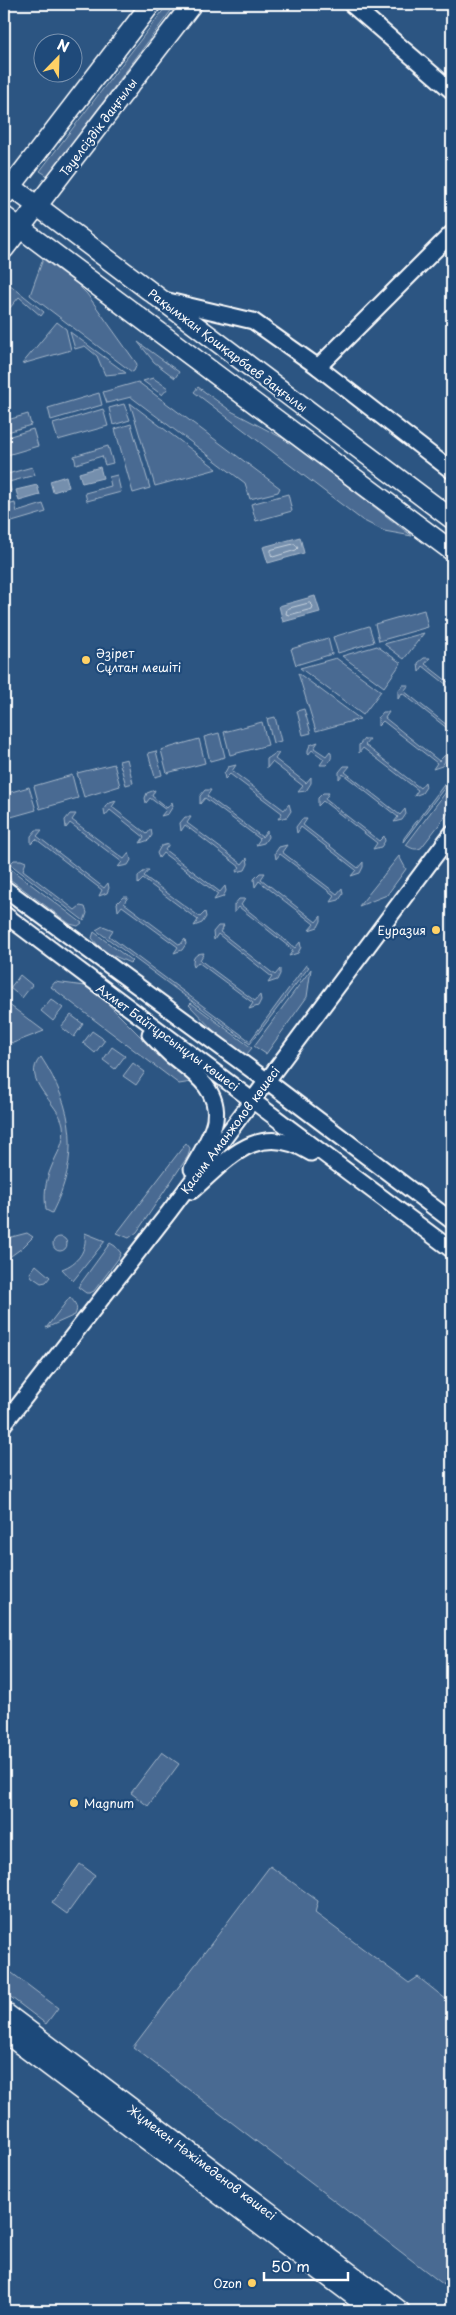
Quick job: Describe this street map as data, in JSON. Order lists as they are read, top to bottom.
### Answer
{
  "streets": {
    "main road": ["Тәуелсіздік даңғылы", "Рақымжан Қошқарбаев даңғылы", "Жұмекен Нәжімеденов көшесі"],
    "street": ["Ахмет Байтұрсынұлы көшесі", "Қасым Аманжолов көшесі"]
  },
  "crossings": [
    ["Тәуелсіздік даңғылы", "Рақымжан Қошқарбаев даңғылы"],
    ["Ахмет Байтұрсынұлы көшесі", "Қасым Аманжолов көшесі"]
  ],
  "places": [
    "Әзірет Сұлтан мешіті",
    "Еуразия",
    "Magnum",
    "Ozon"
  ],
  "scale_bar": "50 m",
  "north": "top right"
}
